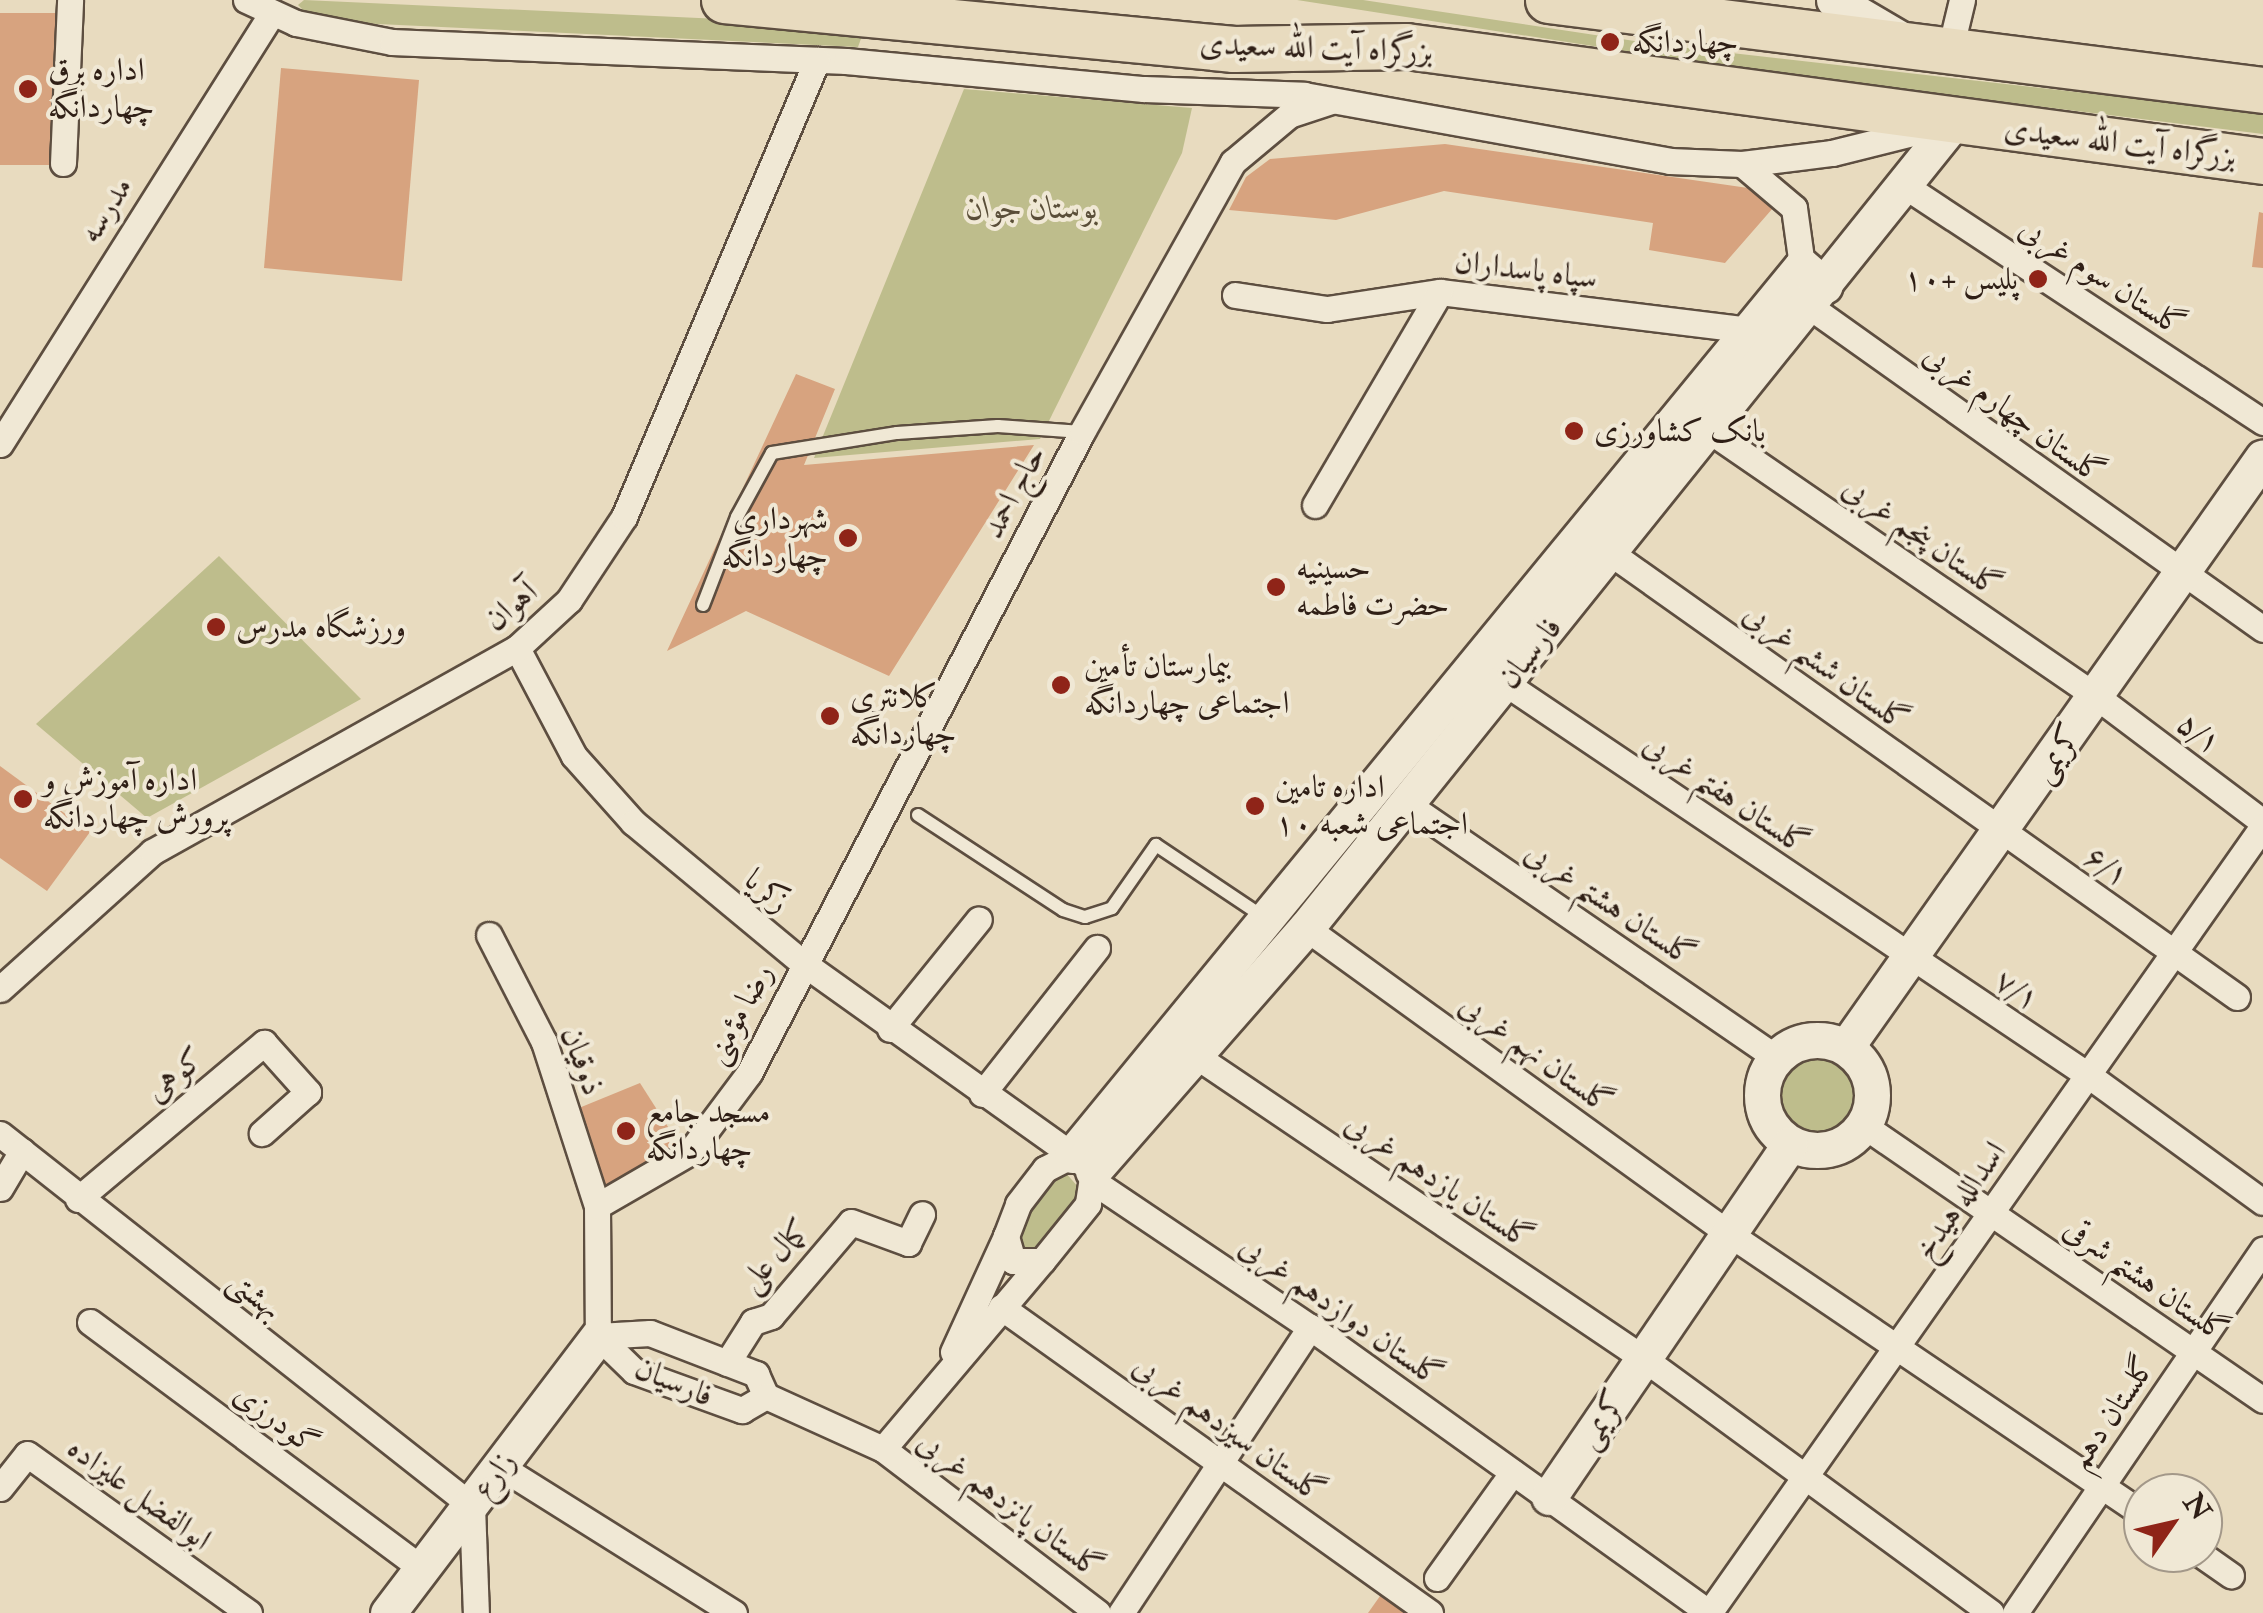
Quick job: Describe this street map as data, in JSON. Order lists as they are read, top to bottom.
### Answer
{
  "streets": {
    "highway": ["بزرگراه آیت الله سعیدی"],
    "street": [
      "مدرسه",
      "سپاه پاسداران",
      "گلستان سوم غربی",
      "گلستان چهارم غربی",
      "حاج احمد",
      "گلستان پنجم غربی",
      "آهوان",
      "فارسیان",
      "گلستان ششم غربی",
      "۵/۱",
      "کریمی",
      "گلستان هفتم غربی",
      "۶/۱",
      "زکریا",
      "گلستان هشتم غربی",
      "۷/۱",
      "رضا مؤمنی",
      "گلستان نهم غربی",
      "ذوقیان",
      "کوهی",
      "گلستان یازدهم غربی",
      "اسدالله هیدخ",
      "کمال علی",
      "گلستان هشتم شرقی",
      "بهشتی",
      "گلستان دوازدهم غربی",
      "گلستان دهم",
      "گودرزی",
      "گلستان سیزدهم غربی",
      "زارع",
      "ابوالفضل علیزاده",
      "گلستان پانزدهم غربی"
    ]
  },
  "crossings": [
    ["بزرگراه آیت الله سعیدی", "فارسیان"],
    ["سپاه پاسداران", "فارسیان"],
    ["گلستان سوم غربی", "فارسیان"],
    ["گلستان چهارم غربی", "فارسیان"],
    ["گلستان چهارم غربی", "کریمی"],
    ["حاج احمد", "زکریا"],
    ["حاج احمد", "رضا مؤمنی"],
    ["گلستان پنجم غربی", "فارسیان"],
    ["گلستان پنجم غربی", "۵/۱"],
    ["گلستان پنجم غربی", "کریمی"],
    ["آهوان", "زکریا"],
    ["فارسیان", "گلستان ششم غربی"],
    ["فارسیان", "گلستان هفتم غربی"],
    ["فارسیان", "زکریا"],
    ["فارسیان", "گلستان هشتم غربی"],
    ["فارسیان", "گلستان نهم غربی"],
    ["فارسیان", "ذوقیان"],
    ["فارسیان", "گلستان یازدهم غربی"],
    ["فارسیان", "کمال علی"],
    ["فارسیان", "گلستان دوازدهم غربی"],
    ["فارسیان", "زارع"],
    ["فارسیان", "گلستان پانزدهم غربی"],
    ["گلستان ششم غربی", "کریمی"],
    ["گلستان ششم غربی", "۶/۱"],
    ["۵/۱", "کریمی"],
    ["۵/۱", "اسدالله هیدخ"],
    ["کریمی", "گلستان هفتم غربی"],
    ["کریمی", "۶/۱"],
    ["کریمی", "گلستان هشتم غربی"],
    ["کریمی", "۷/۱"],
    ["کریمی", "گلستان نهم غربی"],
    ["کریمی", "گلستان یازدهم غربی"],
    ["کریمی", "گلستان هشتم شرقی"],
    ["کریمی", "گلستان دوازدهم غربی"],
    ["گلستان هفتم غربی", "۷/۱"],
    ["۶/۱", "اسدالله هیدخ"],
    ["زکریا", "رضا مؤمنی"],
    ["زکریا", "گلستان دوازدهم غربی"],
    ["گلستان هشتم غربی", "گلستان هشتم شرقی"],
    ["۷/۱", "اسدالله هیدخ"],
    ["رضا مؤمنی", "ذوقیان"],
    ["گلستان نهم غربی", "اسدالله هیدخ"],
    ["گلستان نهم غربی", "گلستان دهم"],
    ["ذوقیان", "زارع"],
    ["کوهی", "بهشتی"],
    ["گلستان یازدهم غربی", "اسدالله هیدخ"],
    ["اسدالله هیدخ", "گلستان هشتم شرقی"],
    ["اسدالله هیدخ", "گلستان دوازدهم غربی"],
    ["گلستان هشتم شرقی", "گلستان دهم"],
    ["بهشتی", "زارع"],
    ["گودرزی", "زارع"]
  ],
  "parks": ["بوستان جوان"],
  "places": [
    "چهاردانگه",
    "اداره برق چهاردانگه",
    "پلیس +۱۰",
    "بانک کشاورزی",
    "شهرداری چهاردانگه",
    "حسینیه حضرت فاطمه",
    "ورزشگاه مدرس",
    "بیمارستان تأمین اجتماعی چهاردانگه",
    "کلانتری چهاردانگه",
    "اداره آموزش و پرورش چهاردانگه",
    "اداره تامین اجتماعی شعبه ۱۰",
    "مسجد جامع چهاردانگه"
  ],
  "north": "top right"
}
